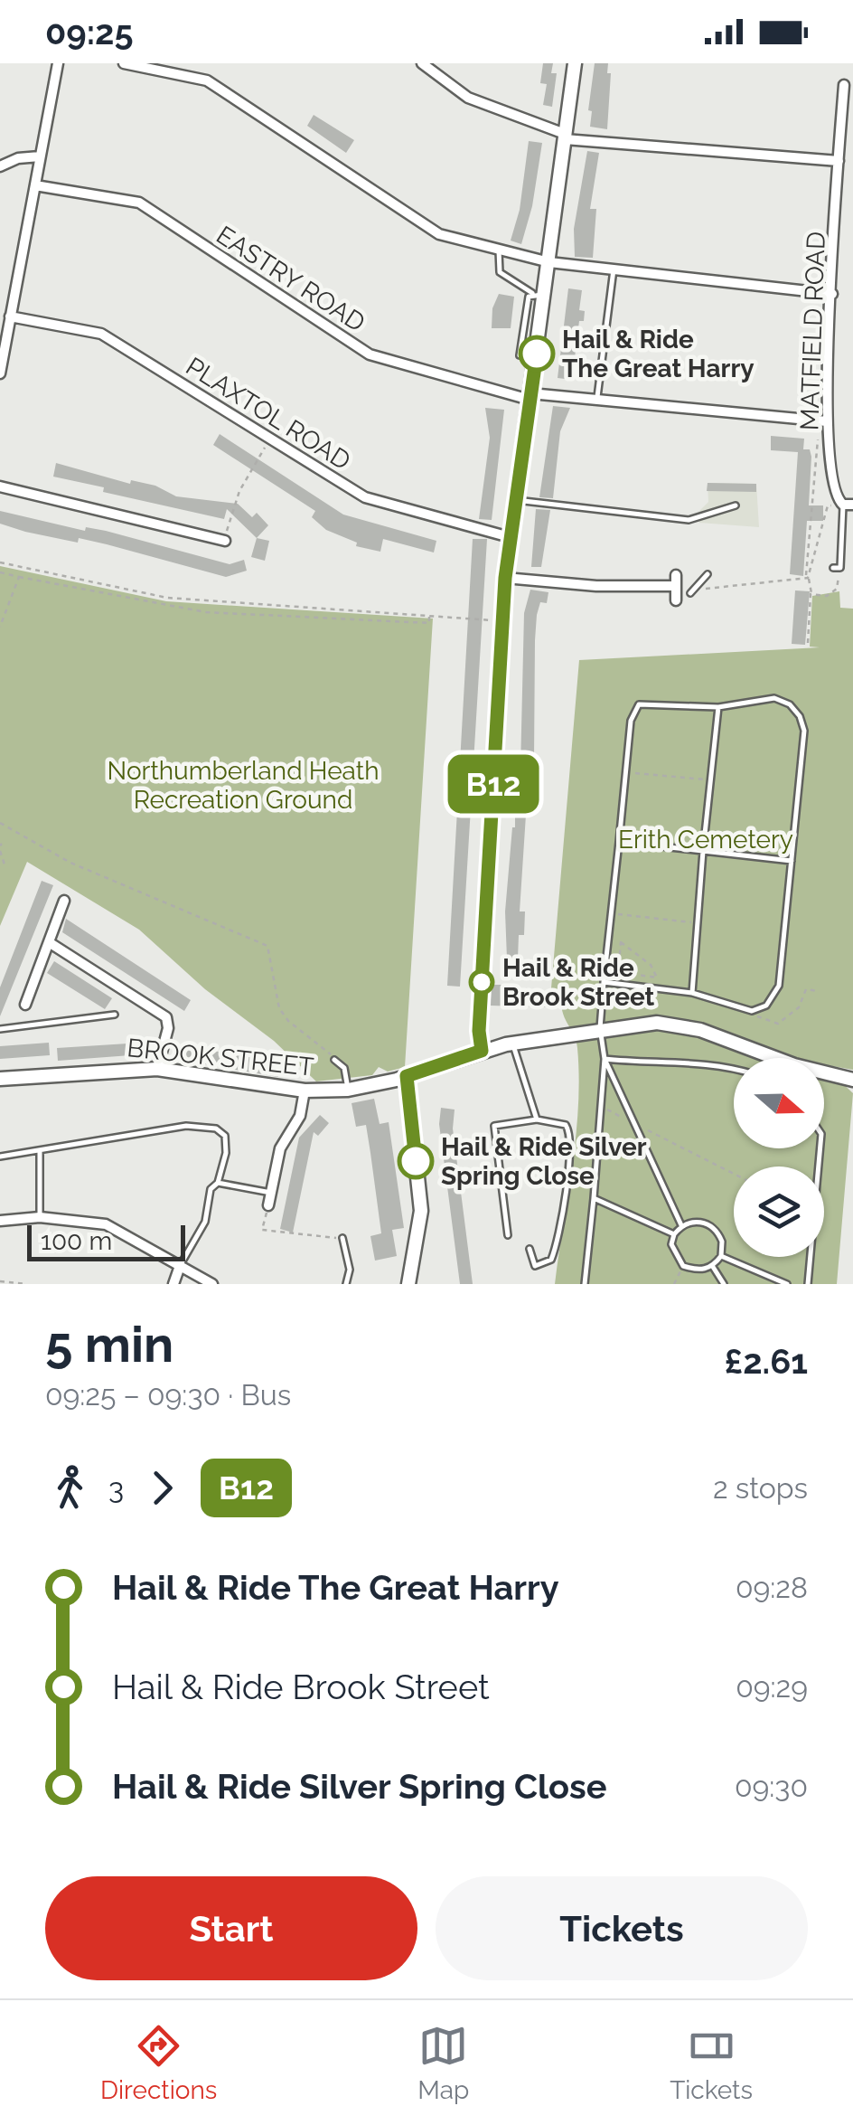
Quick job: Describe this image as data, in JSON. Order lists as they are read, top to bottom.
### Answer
{
  "streets": {
    "street": [
      "EASTRY ROAD",
      "MATFIELD ROAD",
      "PLAXTOL ROAD",
      "BROOK STREET"
    ]
  },
  "crossings": [
    ["EASTRY ROAD", "MATFIELD ROAD"]
  ],
  "parks": ["Northumberland Heath Recreation Ground", "Erith Cemetery"],
  "places": ["Hail & Ride The Great Harry", "Hail & Ride Brook Street", "Hail & Ride Silver Spring Close"],
  "lines": ["bus line B12"],
  "scale_bar": "100 m",
  "north": "right",
  "page": {
    "status": "09:25",
    "on_map": "B12",
    "scale": "100 m",
    "heading": ["5 min", "09:25 – 09:30 · Bus", "£2.61"],
    "legs": ["3", "B12", "2 stops"],
    "list": [
      {
        "name": "Hail & Ride The Great Harry",
        "value": "09:28"
      },
      {
        "name": "Hail & Ride Brook Street",
        "value": "09:29"
      },
      {
        "name": "Hail & Ride Silver Spring Close",
        "value": "09:30"
      }
    ],
    "buttons": ["Start", "Tickets"],
    "tabs": ["Directions", "Map", "Tickets"]
  }
}
